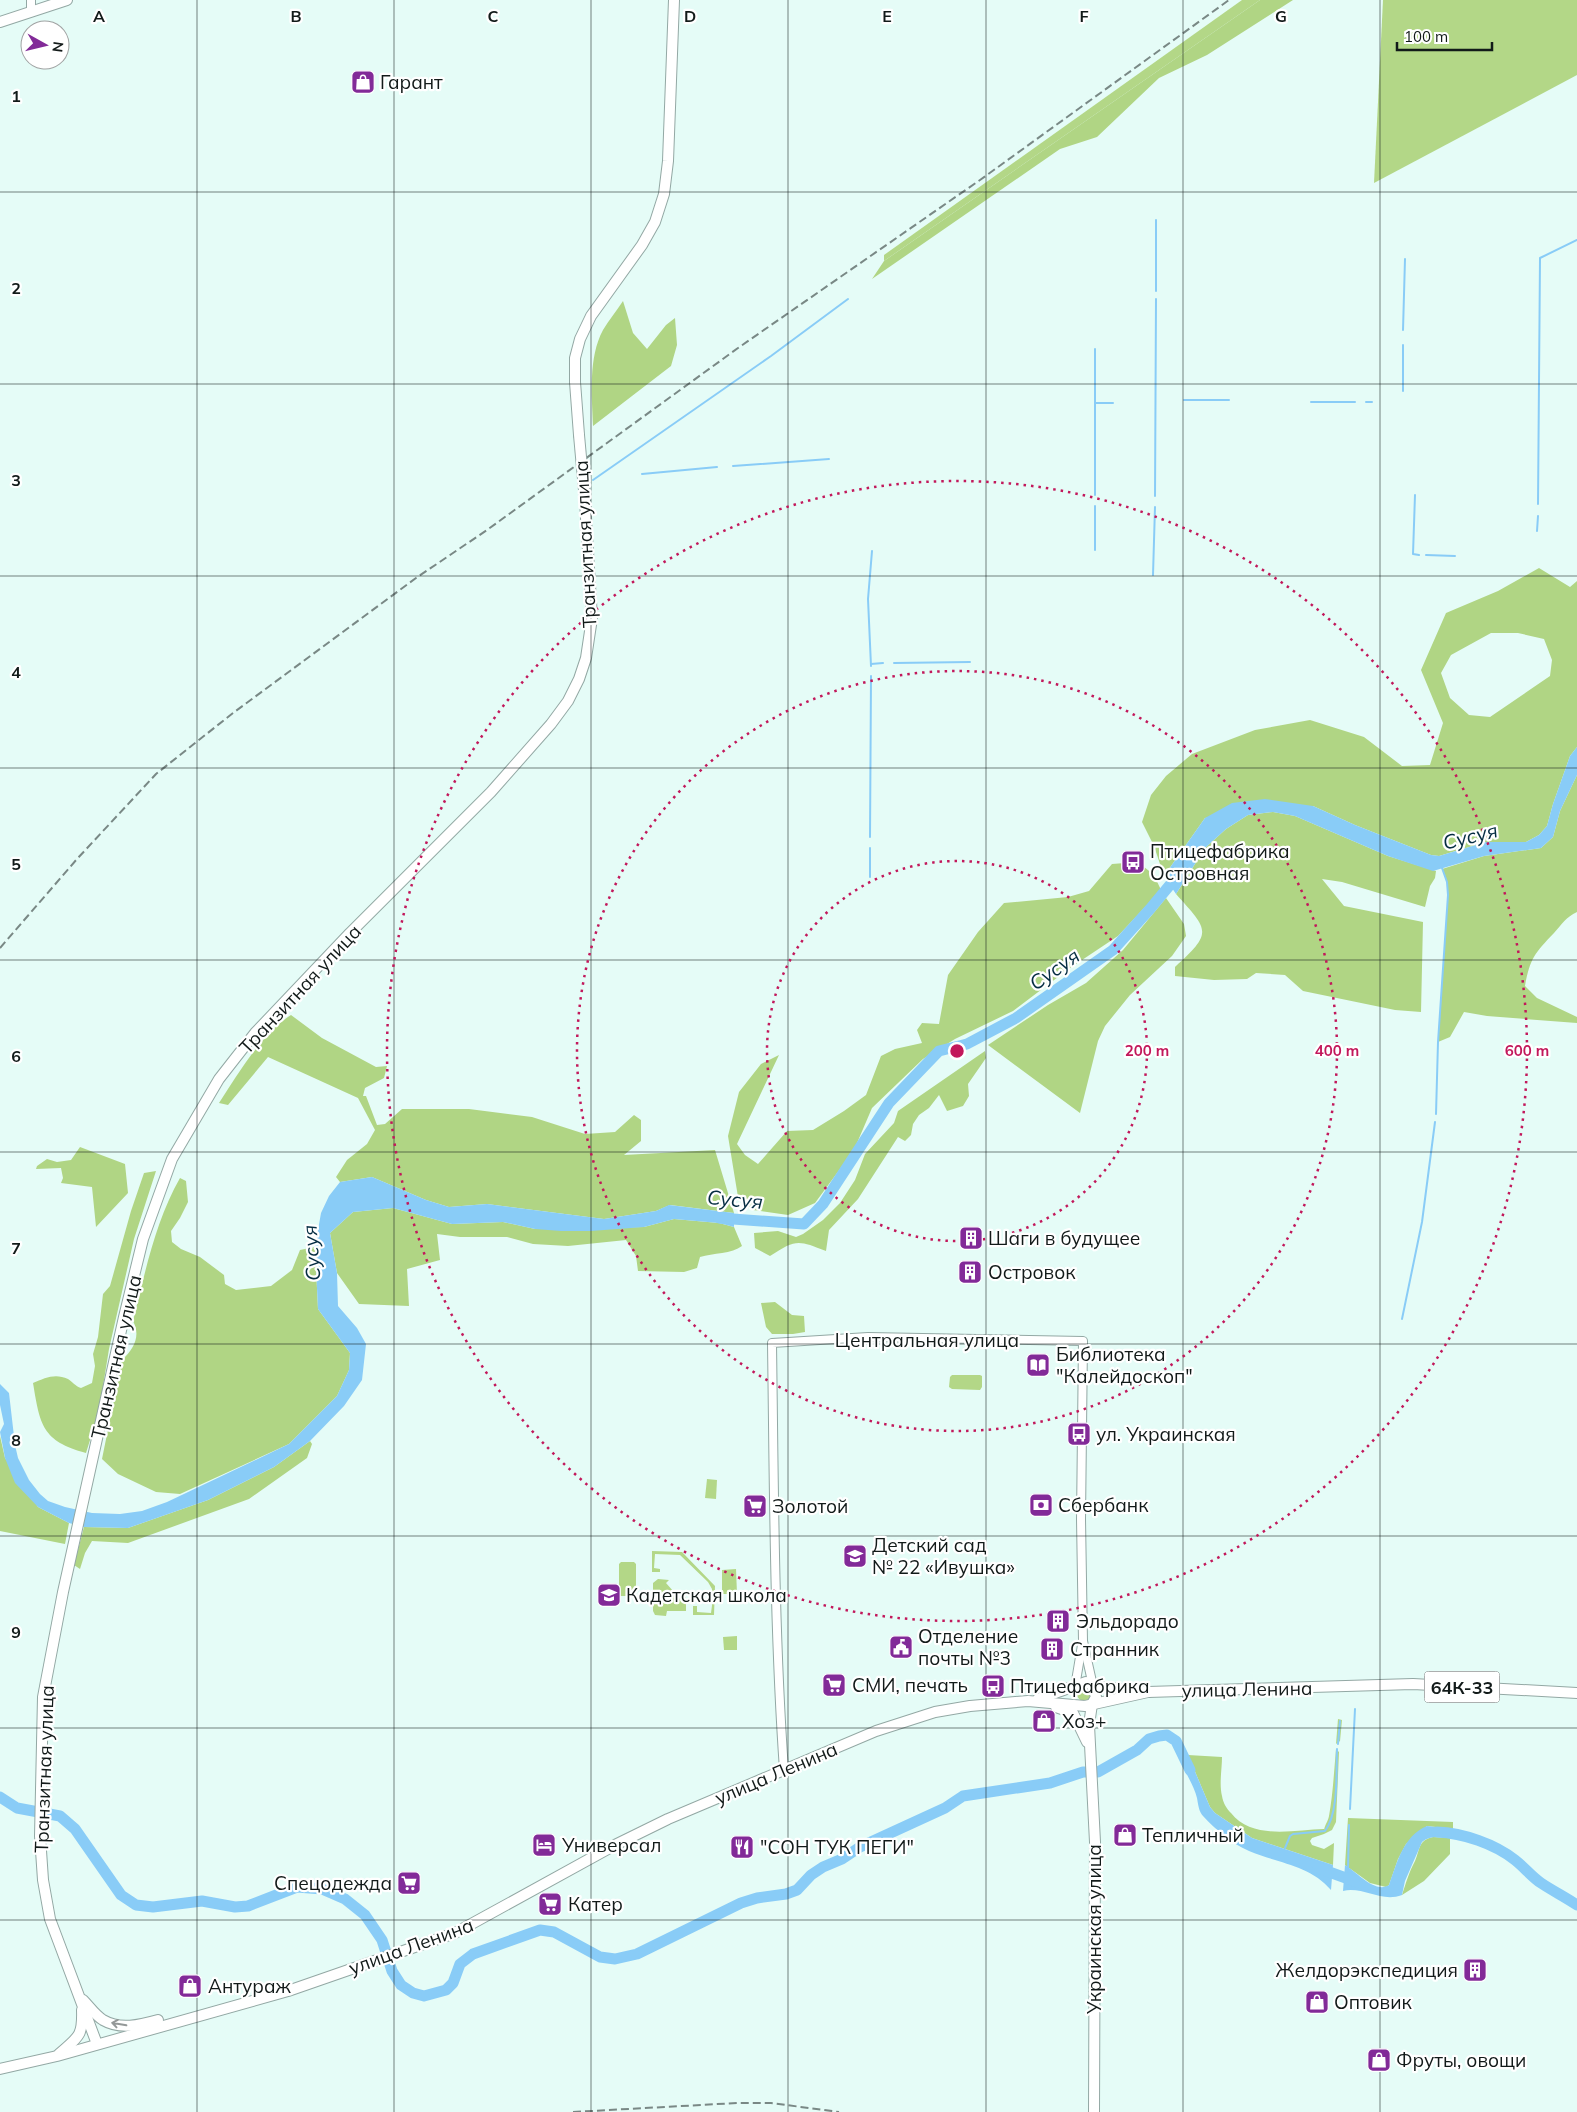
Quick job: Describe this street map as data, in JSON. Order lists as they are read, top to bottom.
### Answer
{
  "streets": {
    "main road": [
      "Транзитная улица",
      "64К-33",
      "улица Ленина",
      "Украинская улица"
    ],
    "street": ["Центральная улица"]
  },
  "crossings": [
    ["Транзитная улица", "улица Ленина"],
    ["Центральная улица", "улица Ленина"],
    ["Центральная улица", "Украинская улица"],
    ["улица Ленина", "Украинская улица"]
  ],
  "water": ["Сусуя"],
  "places": {
    "shop": [
      "Гарант",
      "Хоз+",
      "Тепличный",
      "Антураж",
      "Оптовик",
      "Фруты, овощи"
    ],
    "bus stop": ["Птицефабрика Островная", "ул. Украинская", "Птицефабрика"],
    "building": [
      "Шаги в будущее",
      "Островок",
      "Эльдорадо",
      "Странник",
      "Желдорэкспедиция"
    ],
    "library": ["Библиотека \"Калейдоскоп\""],
    "bank": ["Сбербанк"],
    "supermarket": [
      "Золотой",
      "СМИ, печать",
      "Спецодежда",
      "Катер"
    ],
    "school or university": ["Детский сад № 22 «Ивушка»", "Кадетская школа"],
    "public building": ["Отделение почты №3"],
    "hotel": ["Универсал"],
    "restaurant": ["\"СОН ТУК ПЕГИ\""]
  },
  "scale_bar": "100 m",
  "north": "right",
  "grid": {
    "columns": [
      "A",
      "B",
      "C",
      "D",
      "E",
      "F",
      "G"
    ],
    "rows": [
      "1",
      "2",
      "3",
      "4",
      "5",
      "6",
      "7",
      "8",
      "9"
    ]
  },
  "rings": ["200 m", "400 m", "600 m"]
}
